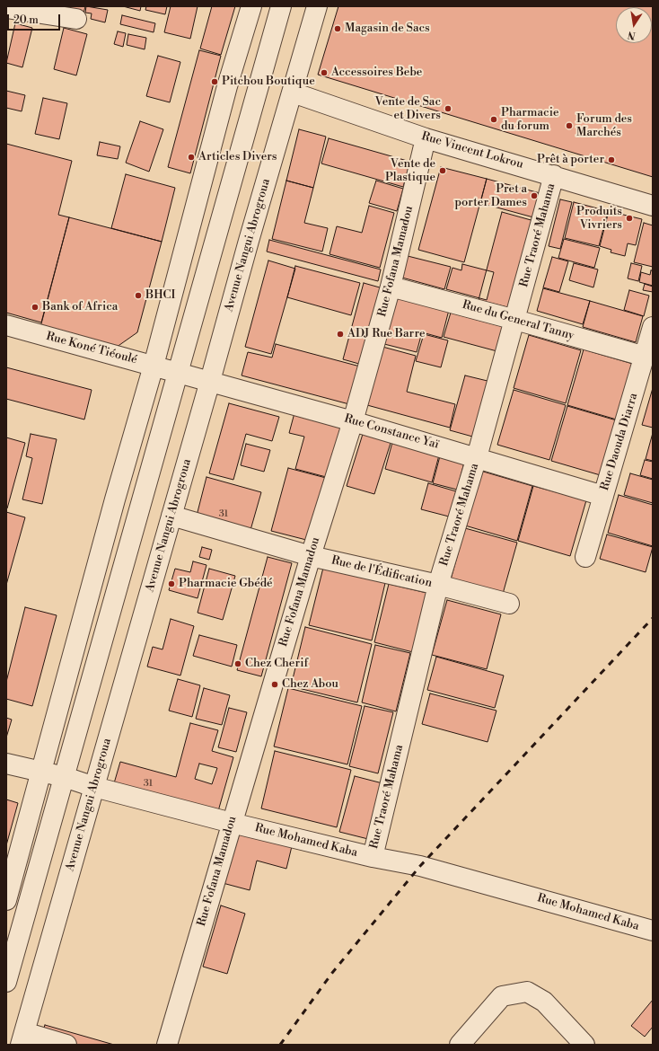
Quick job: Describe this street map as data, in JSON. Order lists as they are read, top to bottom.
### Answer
{
  "streets": {
    "street": [
      "Rue Vincent Lokrou",
      "Rue Traoré Mahama",
      "Avenue Nangui Abrogroua",
      "Rue Fofana Mamadou",
      "Rue du General Tanny",
      "Rue Koné Tiéoulé",
      "Rue Constance Yaï",
      "Rue Daouda Diarra",
      "Rue de l'Édification",
      "Rue Mohamed Kaba"
    ]
  },
  "crossings": [
    ["Rue Vincent Lokrou", "Rue Traoré Mahama"],
    ["Rue Vincent Lokrou", "Avenue Nangui Abrogroua"],
    ["Rue Vincent Lokrou", "Rue Fofana Mamadou"],
    ["Rue Traoré Mahama", "Rue du General Tanny"],
    ["Rue Traoré Mahama", "Rue Constance Yaï"],
    ["Rue Traoré Mahama", "Rue de l'Édification"],
    ["Rue Traoré Mahama", "Rue Mohamed Kaba"],
    ["Avenue Nangui Abrogroua", "Rue Constance Yaï"],
    ["Avenue Nangui Abrogroua", "Rue de l'Édification"],
    ["Avenue Nangui Abrogroua", "Rue Mohamed Kaba"],
    ["Rue Fofana Mamadou", "Rue du General Tanny"],
    ["Rue Fofana Mamadou", "Rue Constance Yaï"],
    ["Rue Fofana Mamadou", "Rue de l'Édification"],
    ["Rue Fofana Mamadou", "Rue Mohamed Kaba"],
    ["Rue du General Tanny", "Rue Daouda Diarra"],
    ["Rue Koné Tiéoulé", "Rue Constance Yaï"],
    ["Rue Constance Yaï", "Rue Daouda Diarra"]
  ],
  "places": [
    "Magasin de Sacs",
    "Accessoires Bebe",
    "Pitchou Boutique",
    "Vente de Sac et Divers",
    "Pharmacie du forum",
    "Forum des Marchés",
    "Articles Divers",
    "Prêt à porter",
    "Vente de Plastique",
    "Pret a porter Dames",
    "Produits Vivriers",
    "BHCI",
    "Bank of Africa",
    "ADJ Rue Barre",
    "Pharmacie Gbédé",
    "Chez Cherif",
    "Chez Abou"
  ],
  "house_numbers": ["31", "31"],
  "scale_bar": "20 m",
  "north": "bottom"
}
